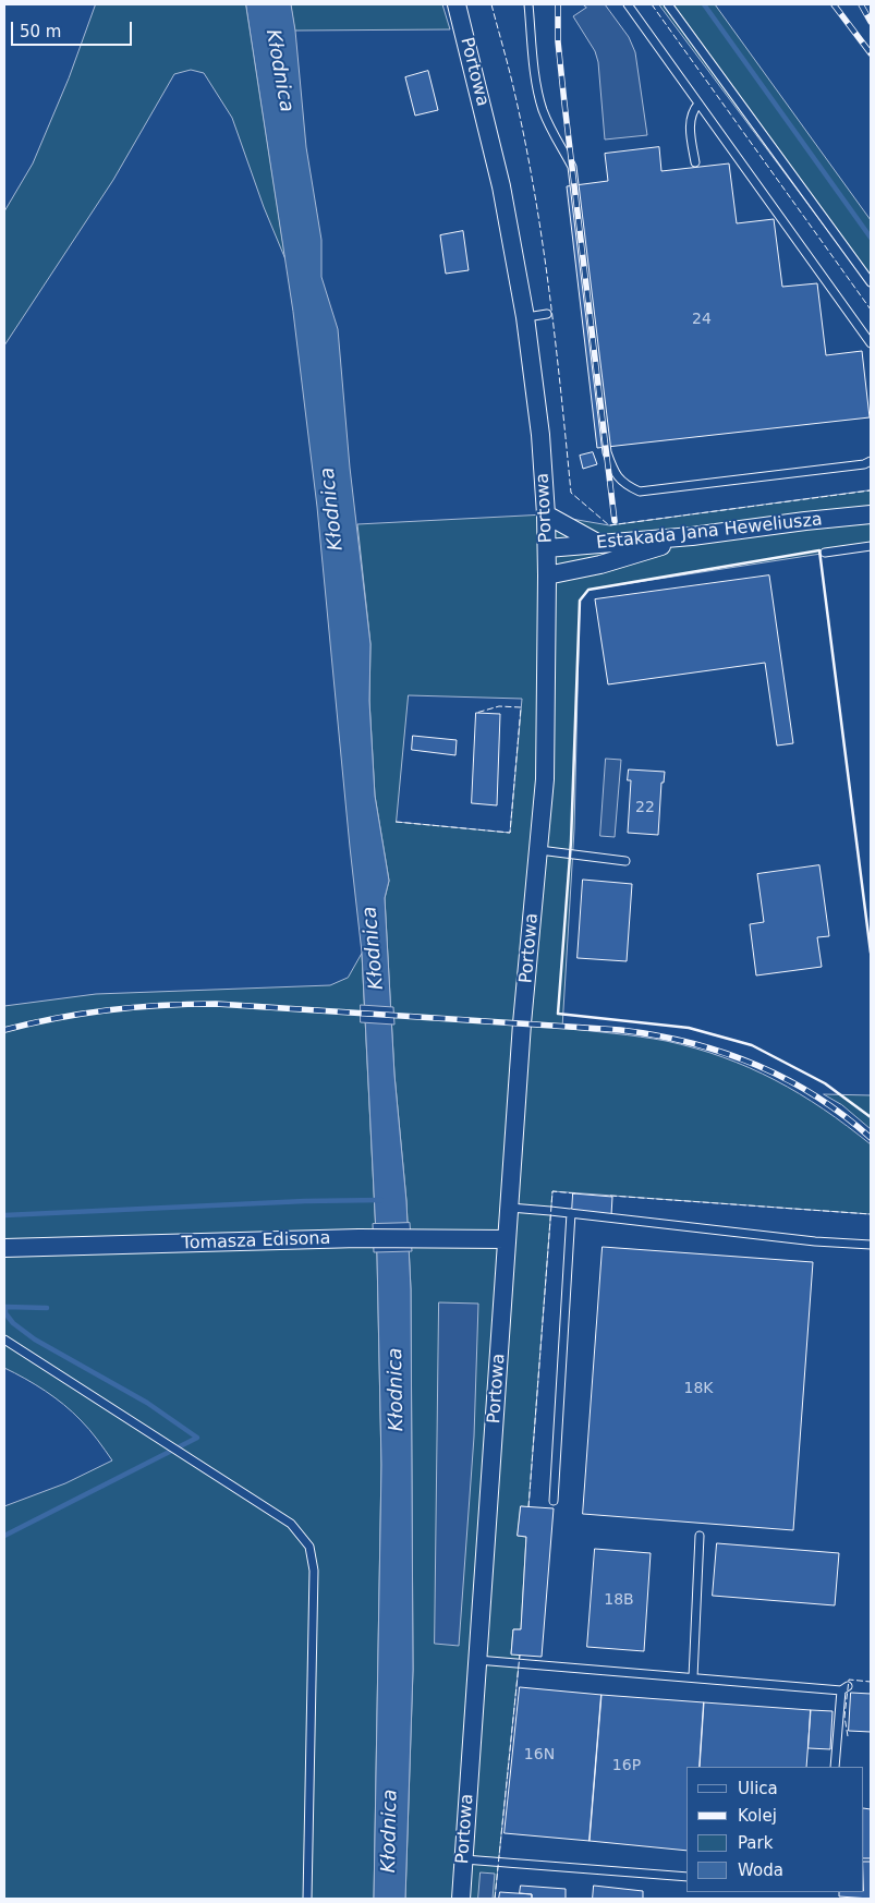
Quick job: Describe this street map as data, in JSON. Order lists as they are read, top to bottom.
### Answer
{
  "streets": {
    "street": ["Portowa", "Estakada Jana Heweliusza", "Tomasza Edisona"]
  },
  "crossings": [
    ["Portowa", "Estakada Jana Heweliusza"],
    ["Portowa", "Tomasza Edisona"]
  ],
  "water": ["Kłodnica"],
  "house_numbers": [
    "24",
    "22",
    "18K",
    "18B",
    "16N",
    "16P"
  ],
  "legend": [
    "Ulica",
    "Kolej",
    "Park",
    "Woda"
  ],
  "scale_bar": "50 m"
}
